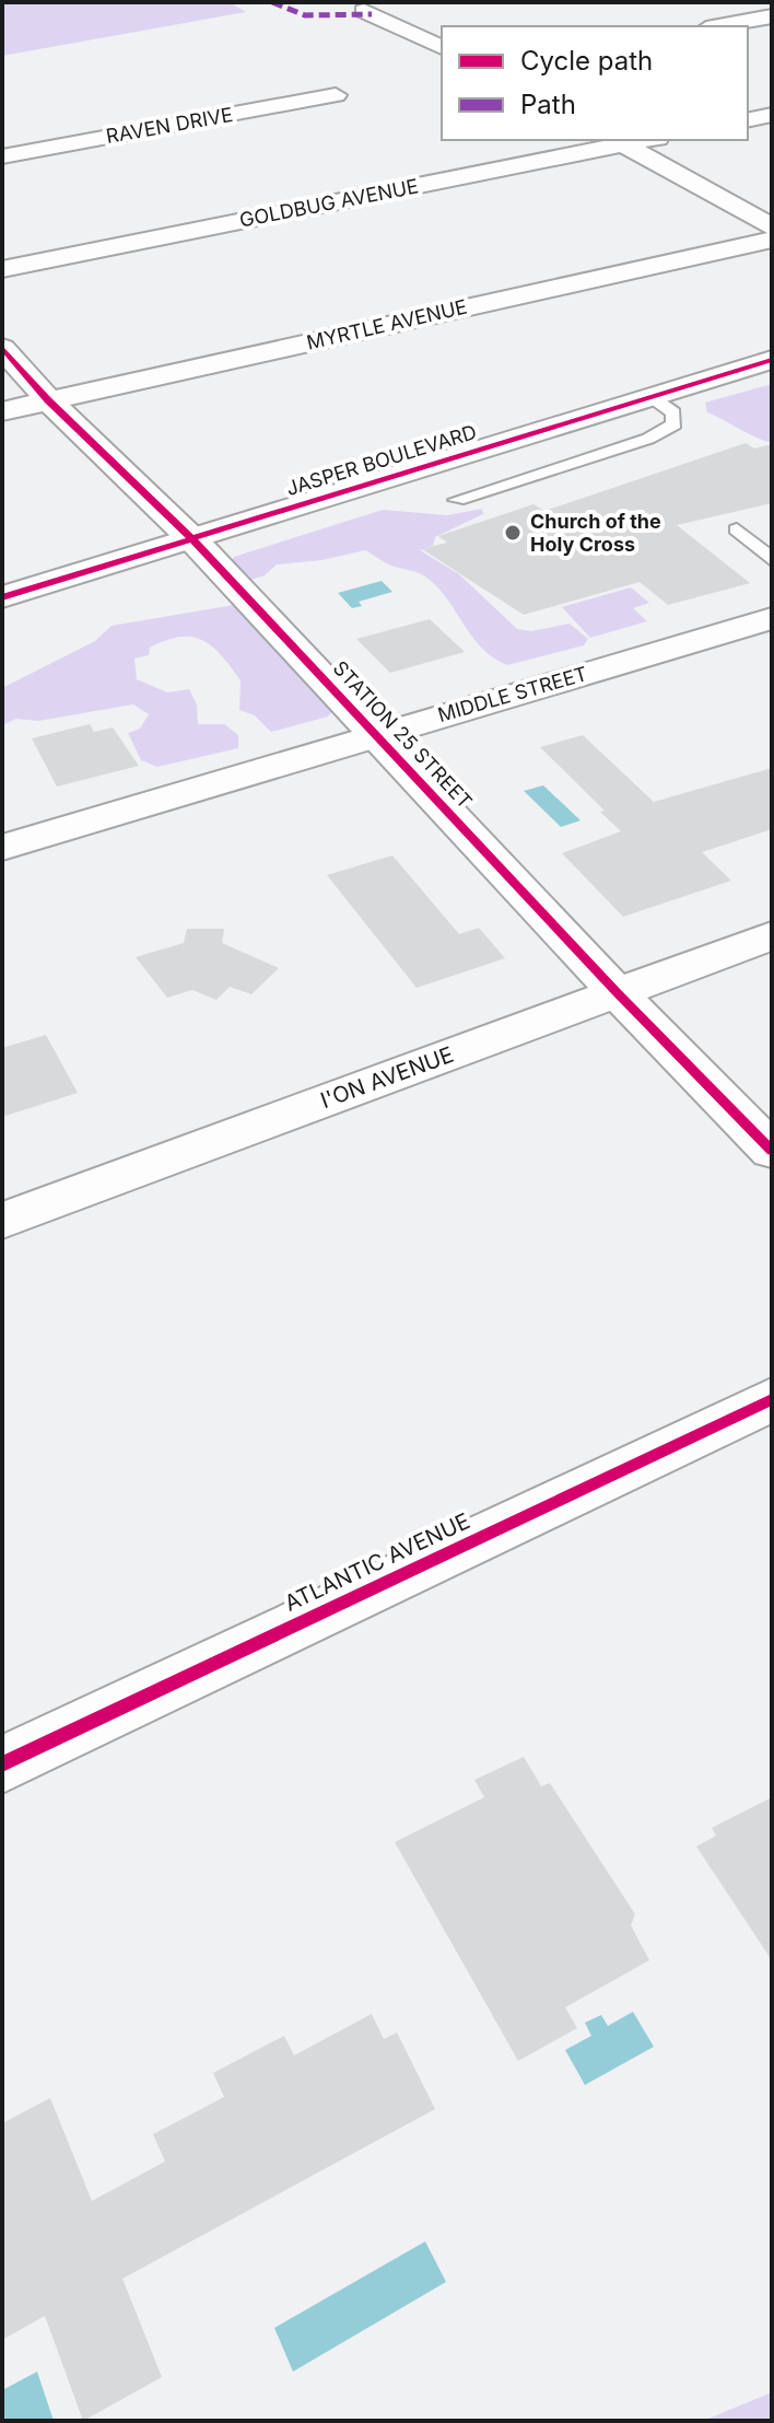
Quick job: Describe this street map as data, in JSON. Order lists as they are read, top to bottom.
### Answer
{
  "streets": {
    "street": [
      "RAVEN DRIVE",
      "GOLDBUG AVENUE",
      "MYRTLE AVENUE",
      "JASPER BOULEVARD",
      "MIDDLE STREET",
      "STATION 25 STREET",
      "I'ON AVENUE",
      "ATLANTIC AVENUE"
    ]
  },
  "crossings": [
    ["MYRTLE AVENUE", "STATION 25 STREET"],
    ["JASPER BOULEVARD", "STATION 25 STREET"],
    ["MIDDLE STREET", "STATION 25 STREET"],
    ["STATION 25 STREET", "I'ON AVENUE"]
  ],
  "places": ["Church of the Holy Cross"],
  "legend": ["Cycle path", "Path"]
}
